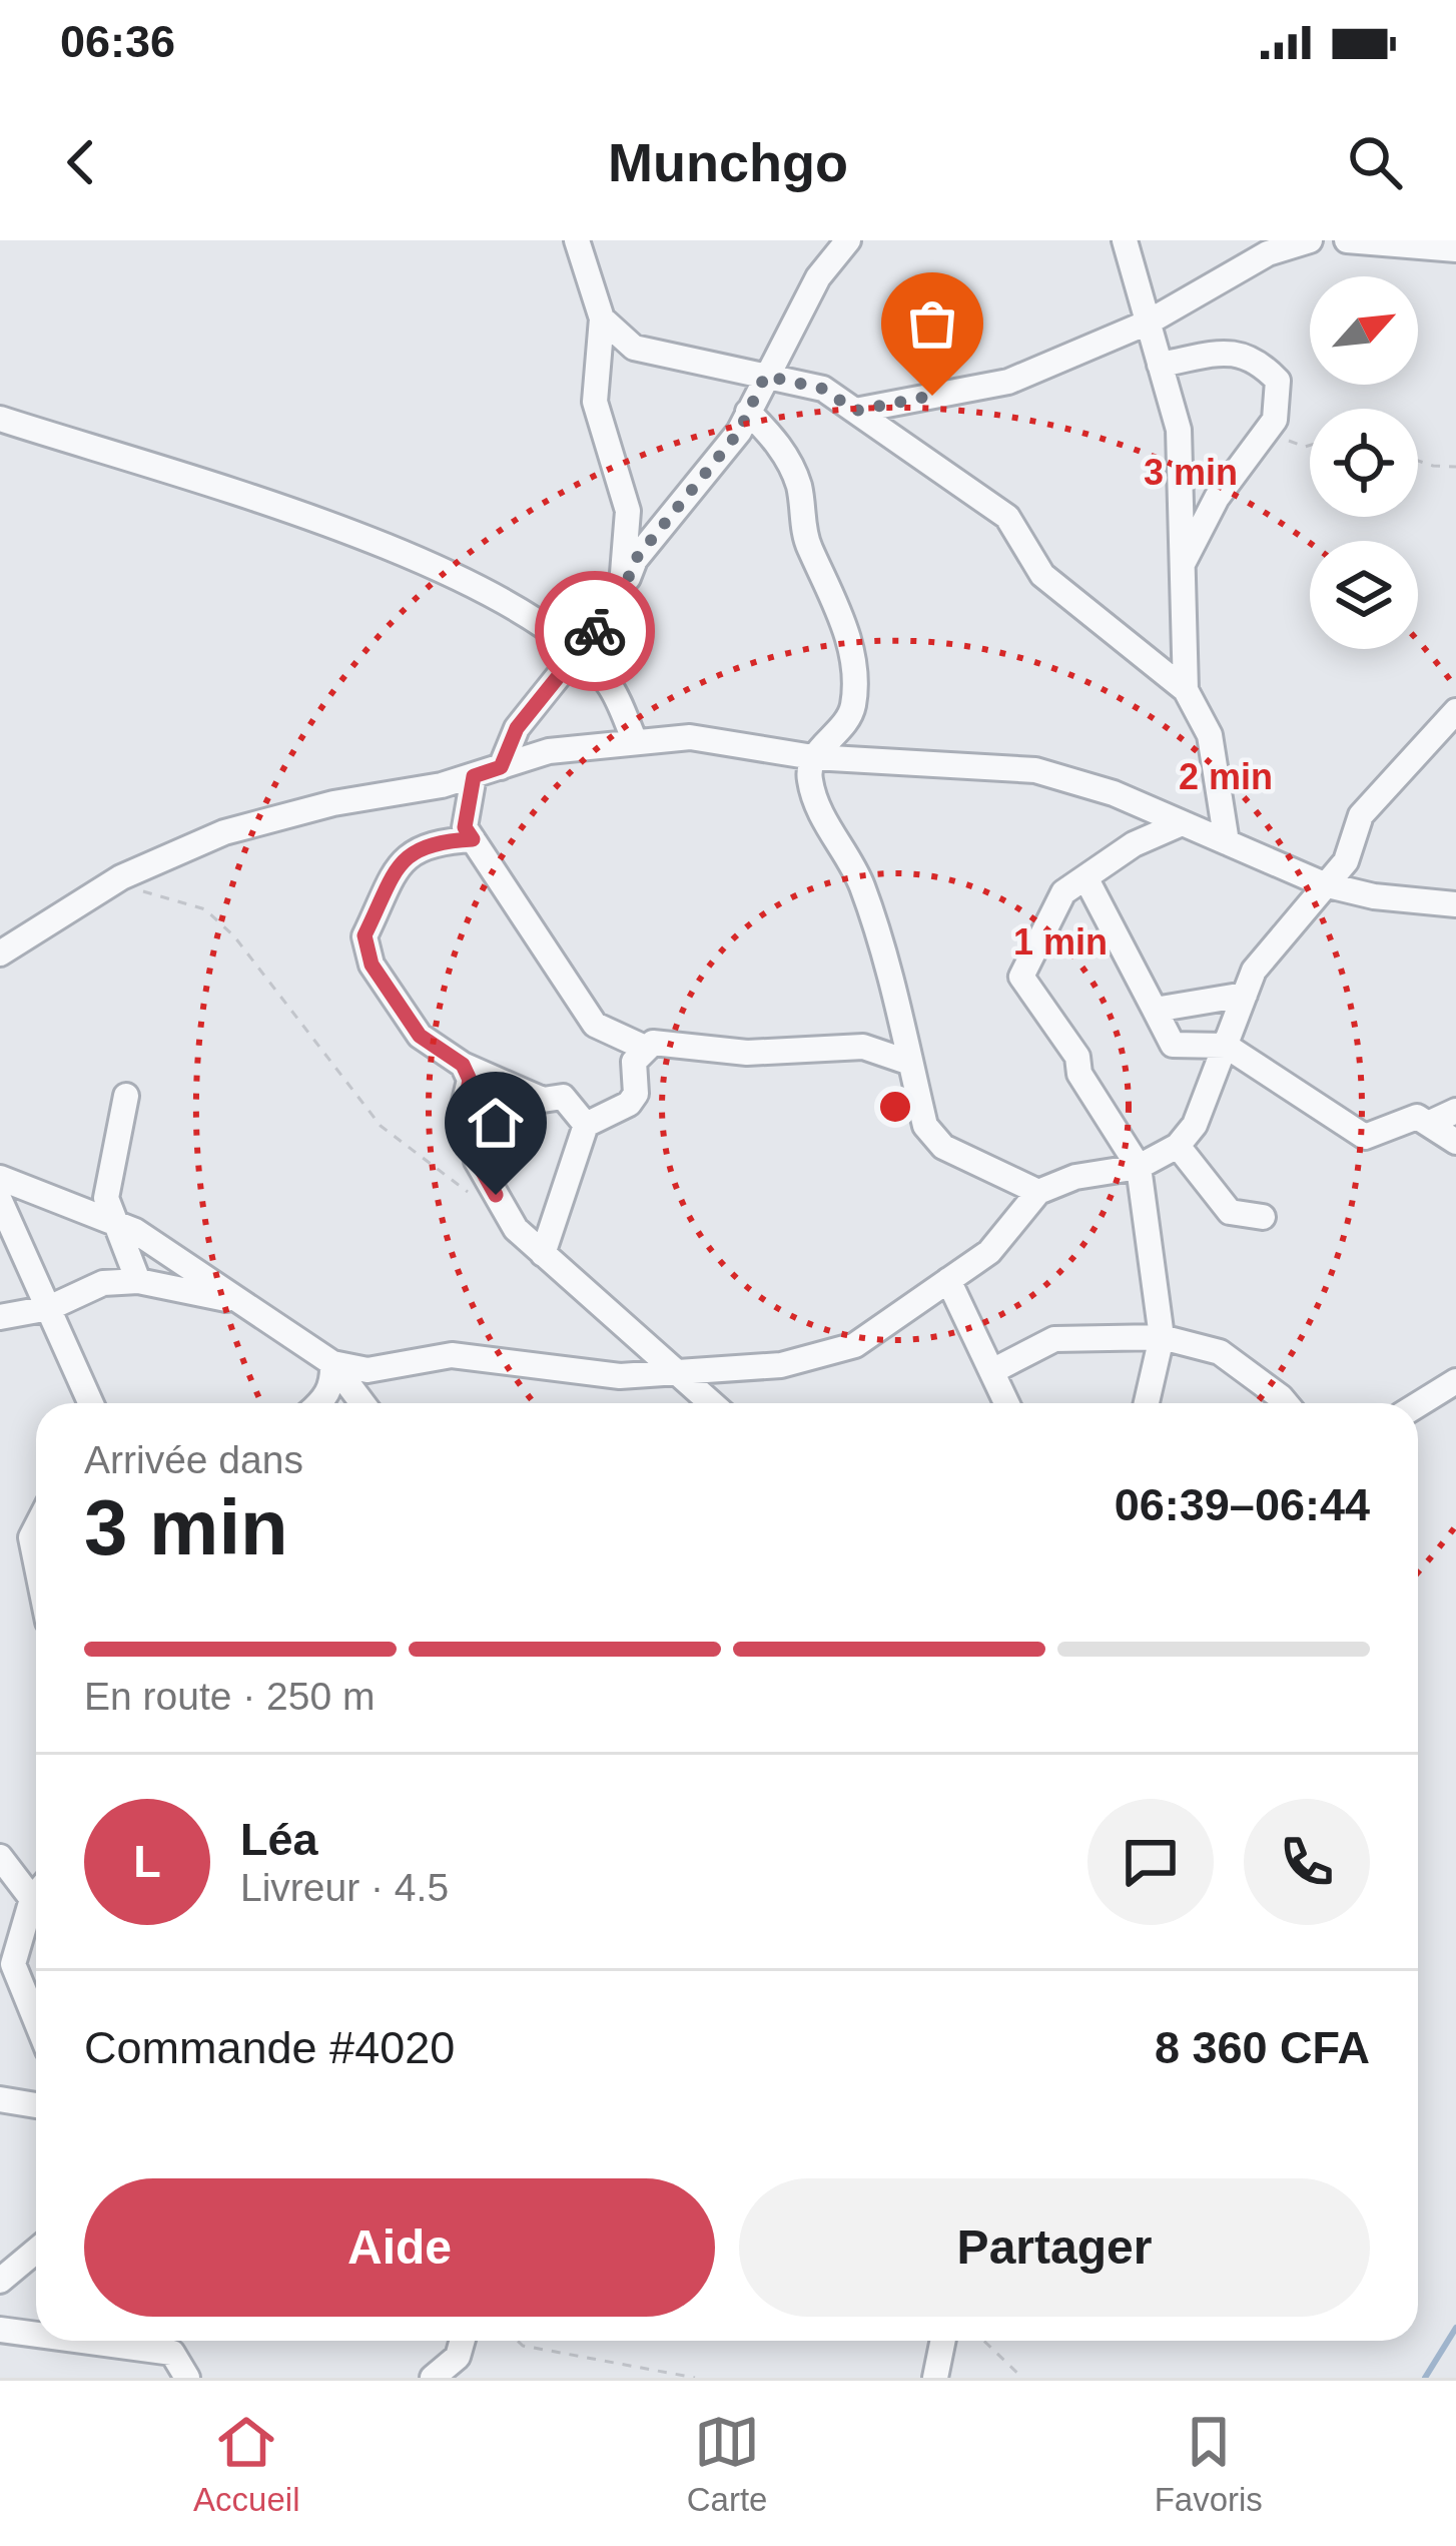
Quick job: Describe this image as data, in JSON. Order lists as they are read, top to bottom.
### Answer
{
  "north": "top right",
  "page": {
    "status": "06:36",
    "header": "Munchgo",
    "heading": ["3 min", "Arrivée dans", "06:39–06:44"],
    "panel": [
      "Léa",
      "Livreur · 4.5",
      "Commande #4020",
      "8 360 CFA"
    ],
    "bar": "En route · 250 m",
    "round": "L",
    "buttons": ["Aide", "Partager"],
    "tabs": ["Accueil", "Carte", "Favoris"]
  },
  "rings": ["3 min", "2 min", "1 min"]
}
